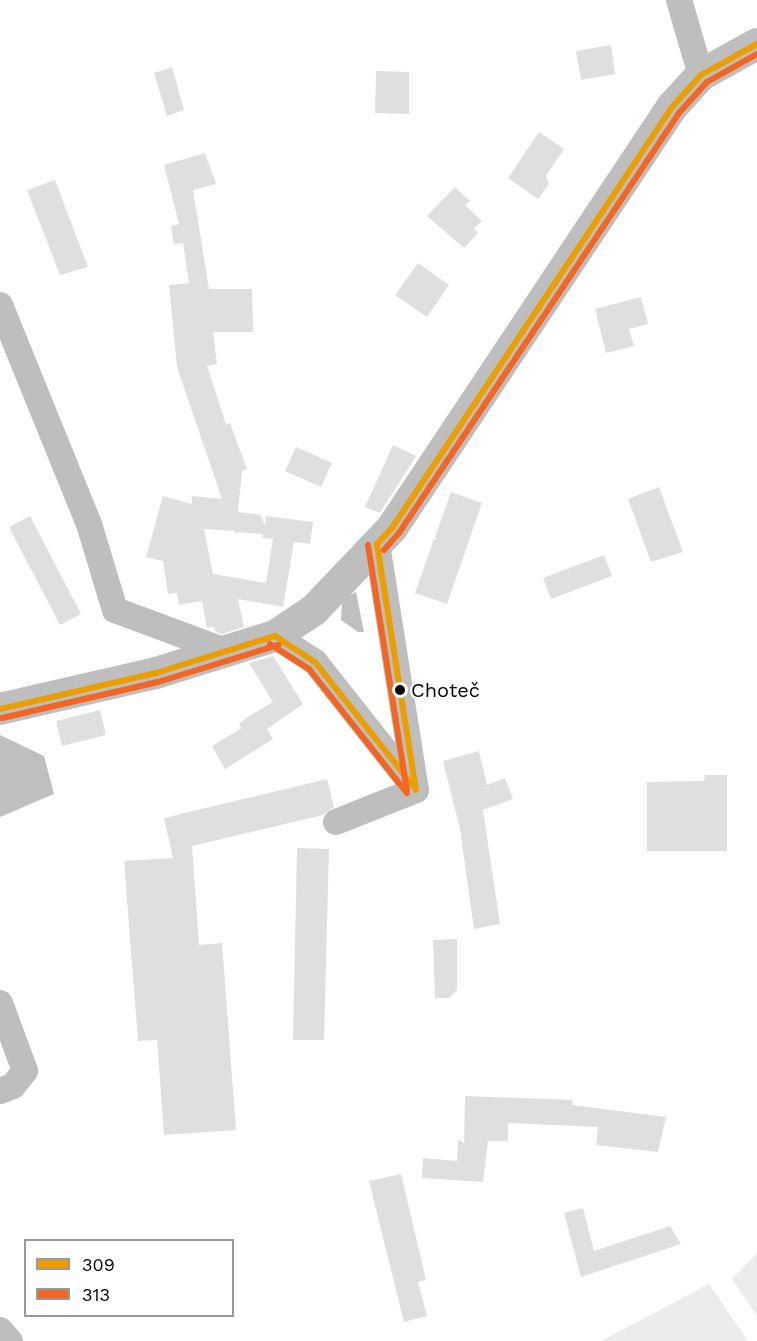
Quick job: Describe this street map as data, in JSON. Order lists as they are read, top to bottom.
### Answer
{
  "places": ["Choteč"],
  "lines": ["transit line 309", "transit line 313"],
  "legend": ["309", "313"]
}
